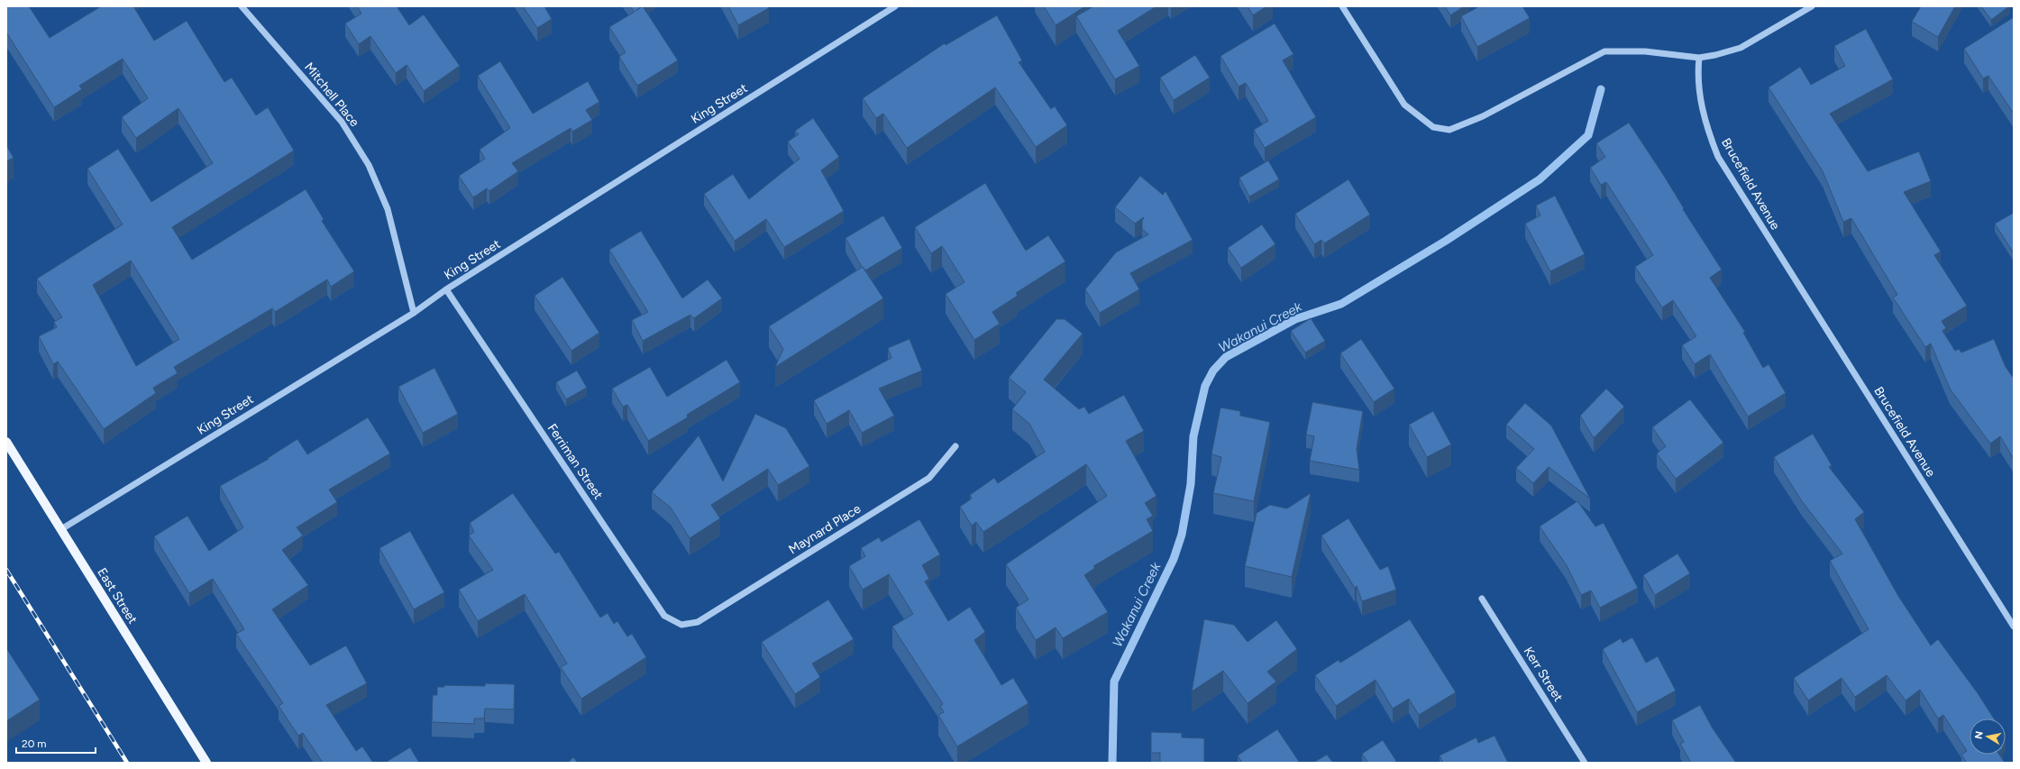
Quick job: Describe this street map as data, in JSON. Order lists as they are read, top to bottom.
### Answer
{
  "streets": {
    "main road": ["East Street"],
    "street": [
      "Mitchell Place",
      "King Street",
      "Brucefield Avenue",
      "Ferriman Street",
      "Maynard Place",
      "Kerr Street"
    ]
  },
  "crossings": [
    ["Mitchell Place", "King Street"],
    ["King Street", "Ferriman Street"],
    ["King Street", "East Street"],
    ["Ferriman Street", "Maynard Place"]
  ],
  "water": ["Wakanui Creek"],
  "scale_bar": "20 m",
  "north": "left"
}
